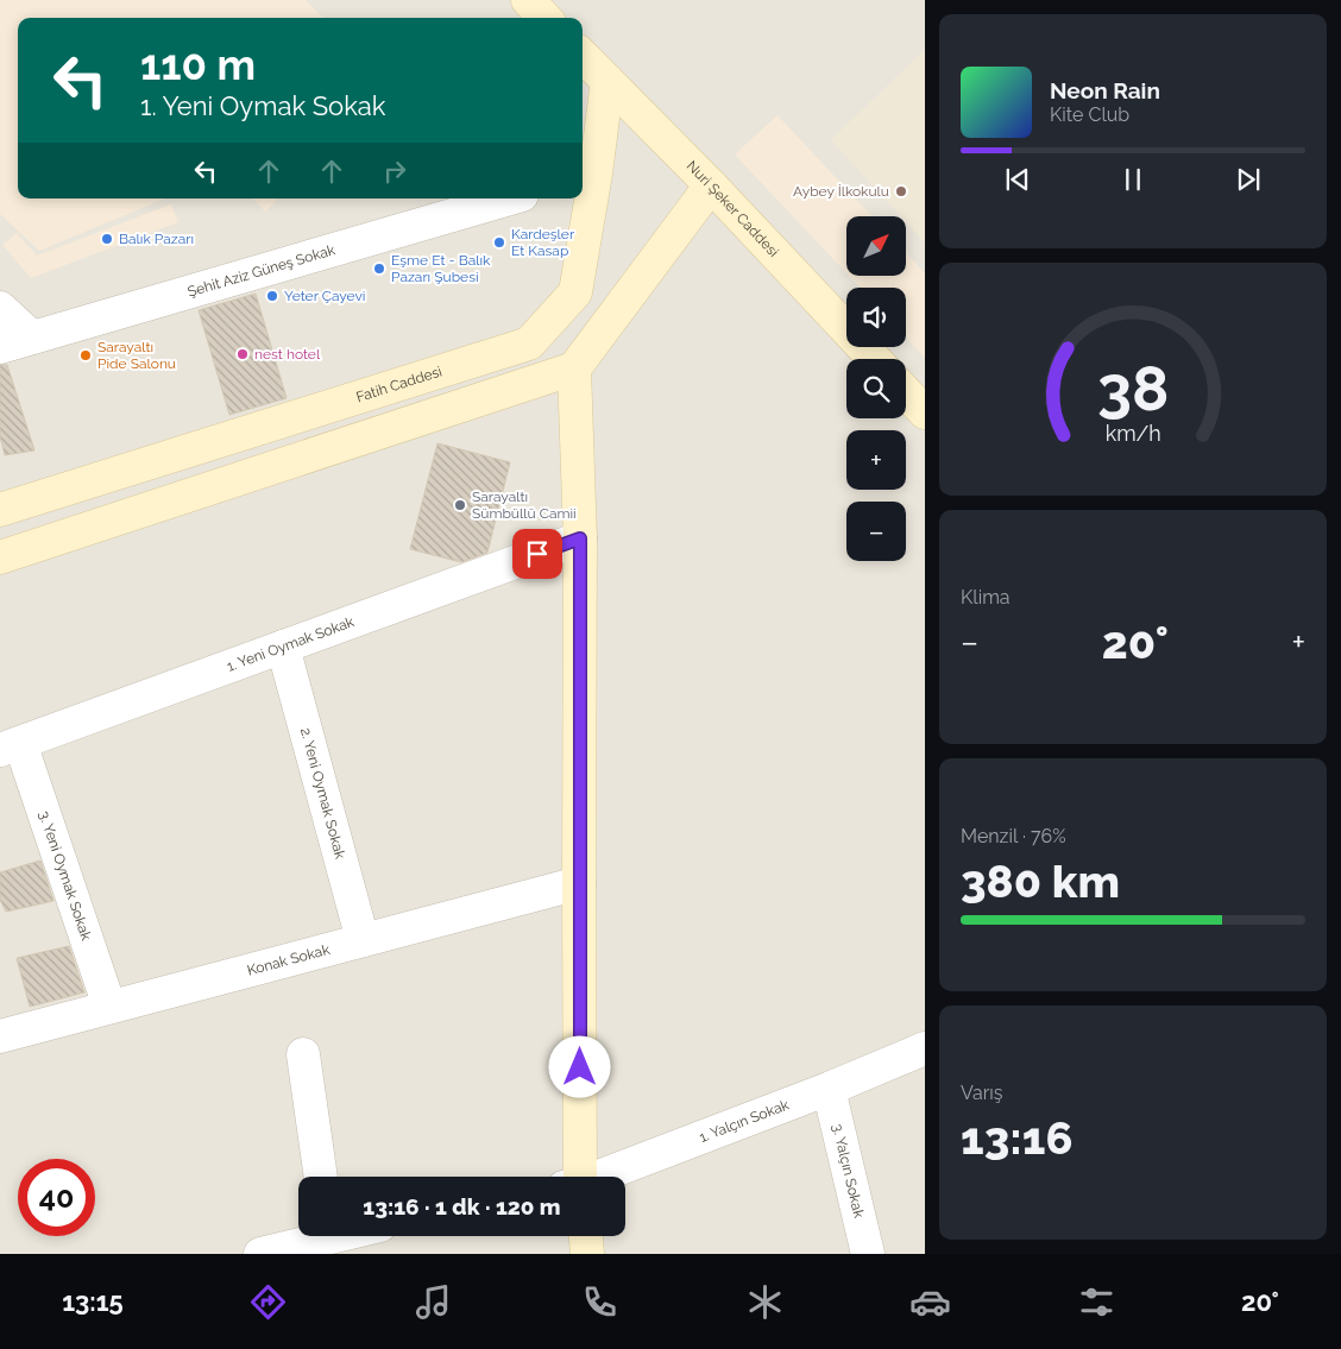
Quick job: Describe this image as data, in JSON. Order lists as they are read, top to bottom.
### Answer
{
  "streets": {
    "main road": ["Nuri Şeker Caddesi", "Fatih Caddesi"],
    "street": [
      "Şehit Aziz Güneş Sokak",
      "1. Yeni Oymak Sokak",
      "2. Yeni Oymak Sokak",
      "3. Yeni Oymak Sokak",
      "Konak Sokak",
      "1. Yalçın Sokak",
      "3. Yalçın Sokak"
    ]
  },
  "crossings": [
    ["Nuri Şeker Caddesi", "Fatih Caddesi"],
    ["1. Yeni Oymak Sokak", "2. Yeni Oymak Sokak"],
    ["1. Yeni Oymak Sokak", "3. Yeni Oymak Sokak"],
    ["2. Yeni Oymak Sokak", "Konak Sokak"],
    ["3. Yeni Oymak Sokak", "Konak Sokak"],
    ["1. Yalçın Sokak", "3. Yalçın Sokak"]
  ],
  "places": [
    "Aybey İlkokulu",
    "Balık Pazarı",
    "Kardeşler Et Kasap",
    "Eşme Et - Balık Pazarı Şubesi",
    "Yeter Çayevi",
    "nest hotel",
    "Sarayaltı Pide Salonu",
    "Sarayaltı Sümbüllü Camii"
  ],
  "north": "top right",
  "page": {
    "turn": ["110 m", "1. Yeni Oymak Sokak"],
    "song": ["Neon Rain", "Kite Club"],
    "map_buttons": ["+", "−"],
    "tile": [
      "Klima",
      ["Menzil · 76%", "380 km"],
      ["Varış", "13:16"]
    ],
    "heat": ["−", "20°", "+"],
    "limit": "40",
    "trip": "13:16 · 1 dk · 120 m",
    "tabs": ["13:15", "20°"],
    "gauge": ["38", "km/h"]
  }
}
